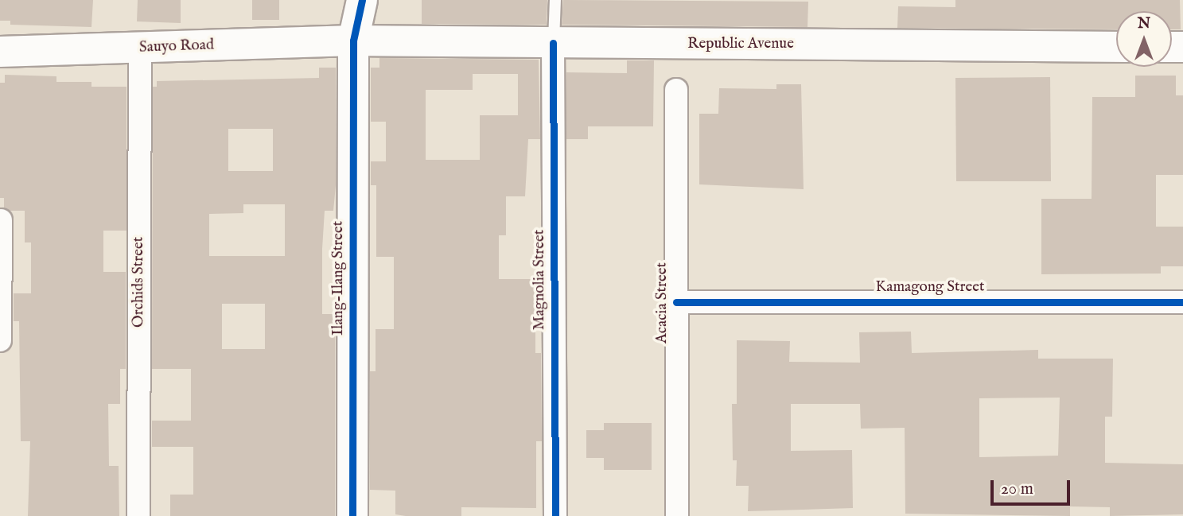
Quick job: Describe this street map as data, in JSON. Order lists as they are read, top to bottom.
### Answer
{
  "streets": {
    "main road": ["Republic Avenue", "Sauyo Road", "Ilang-Ilang Street"],
    "street": [
      "Magnolia Street",
      "Orchids Street",
      "Kamagong Street",
      "Acacia Street"
    ]
  },
  "crossings": [
    ["Republic Avenue", "Sauyo Road"],
    ["Republic Avenue", "Ilang-Ilang Street"],
    ["Republic Avenue", "Magnolia Street"],
    ["Sauyo Road", "Ilang-Ilang Street"],
    ["Sauyo Road", "Orchids Street"],
    ["Kamagong Street", "Acacia Street"]
  ],
  "scale_bar": "20 m",
  "north": "top"
}
